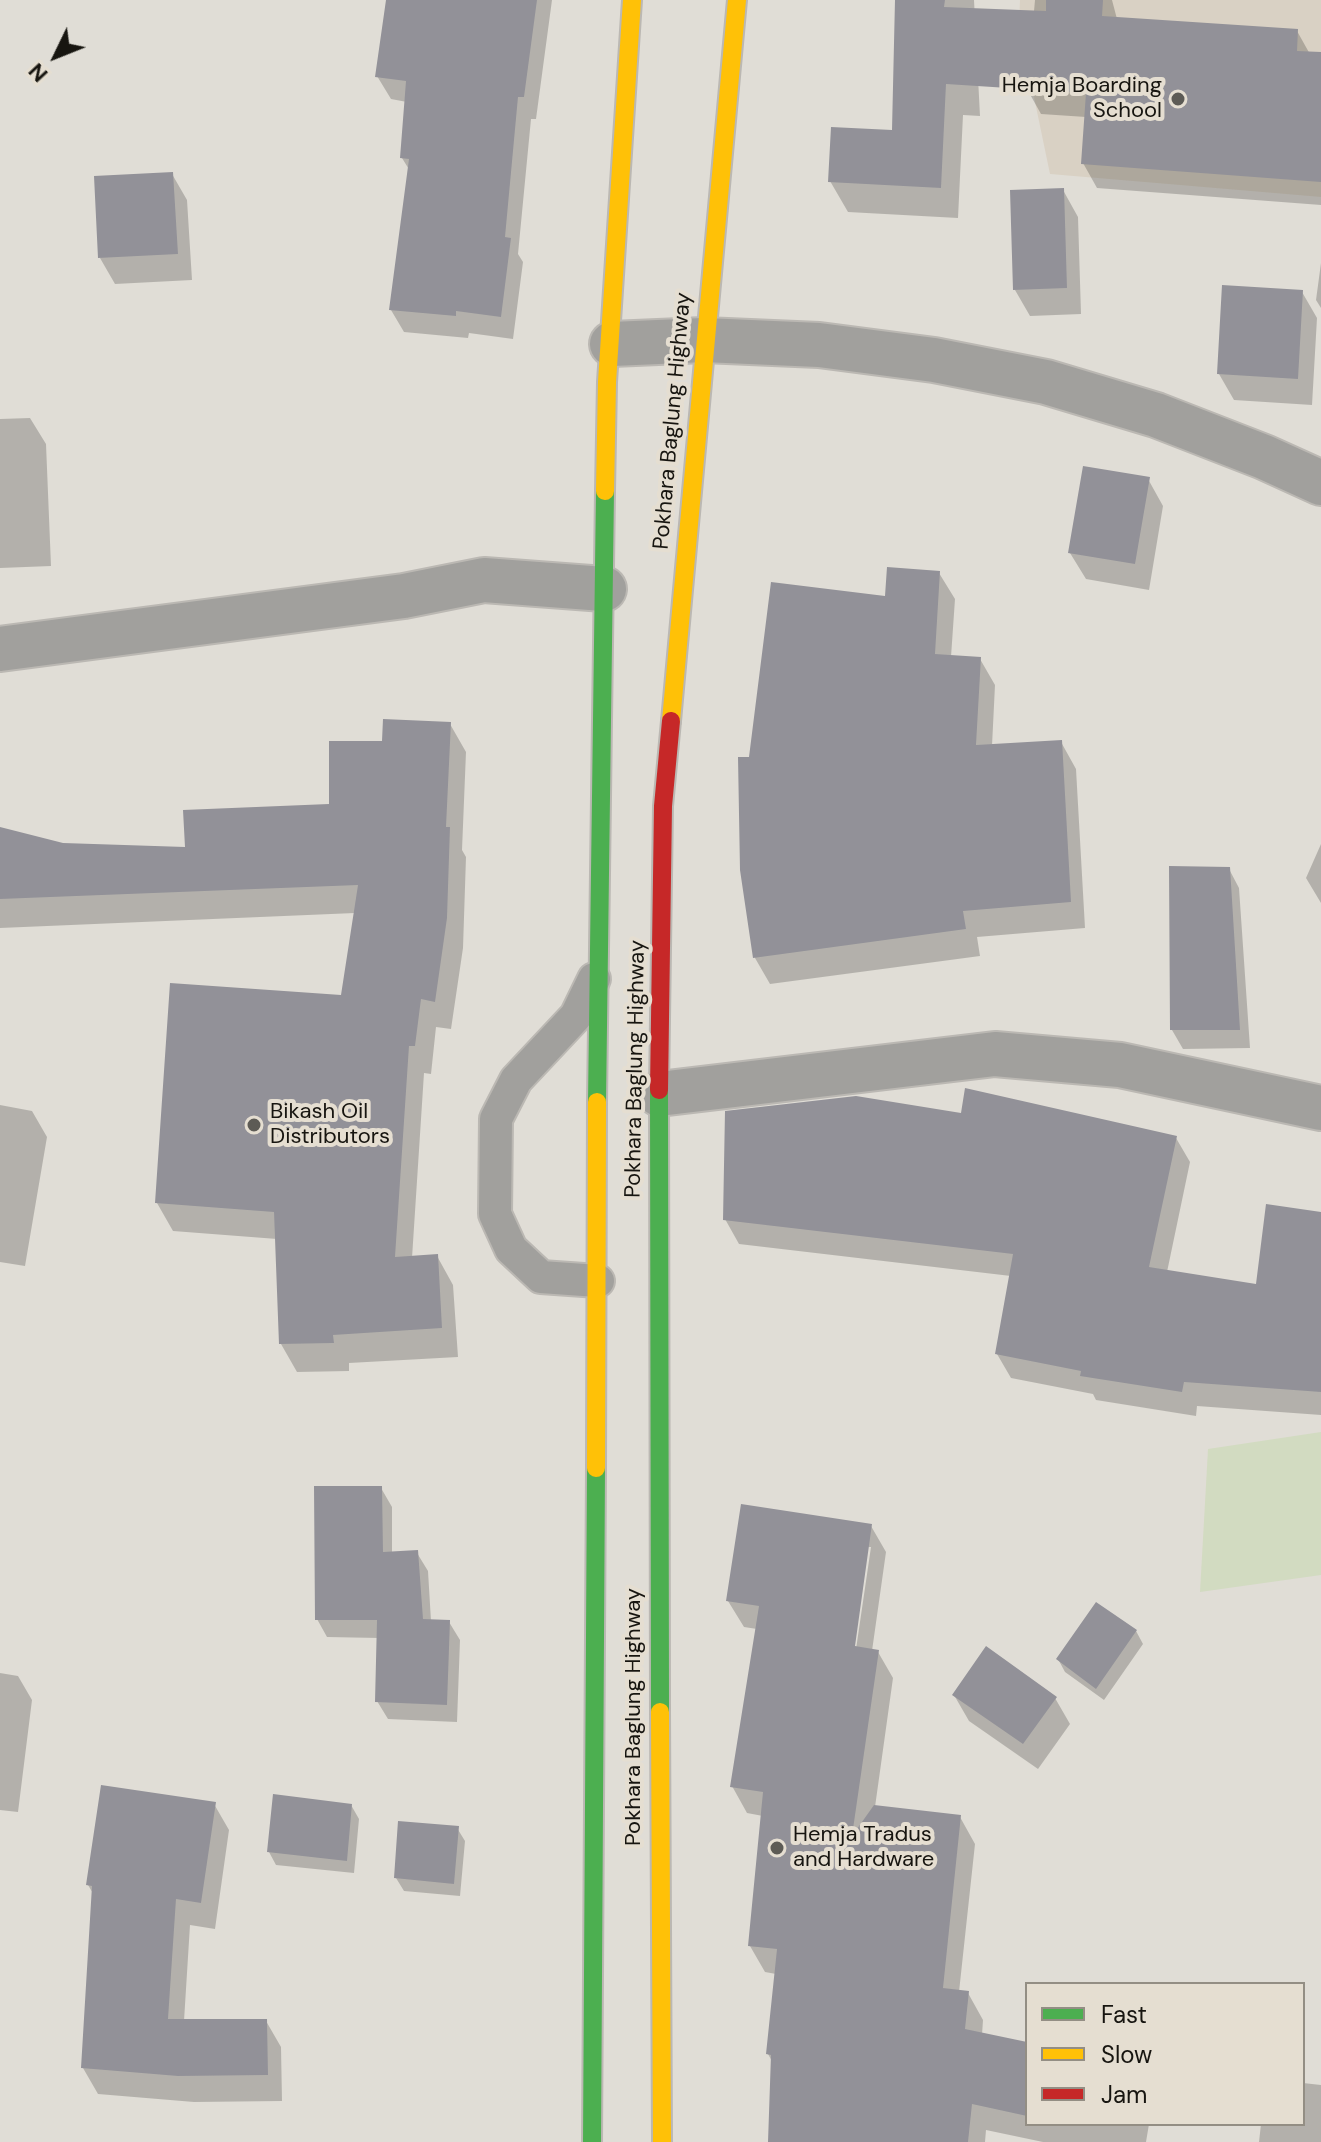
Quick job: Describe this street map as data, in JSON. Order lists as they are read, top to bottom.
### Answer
{
  "streets": {
    "highway": ["Pokhara Baglung Highway"]
  },
  "places": ["Hemja Boarding School", "Bikash Oil Distributors", "Hemja Tradus and Hardware"],
  "legend": ["Fast", "Slow", "Jam"],
  "north": "bottom left"
}
